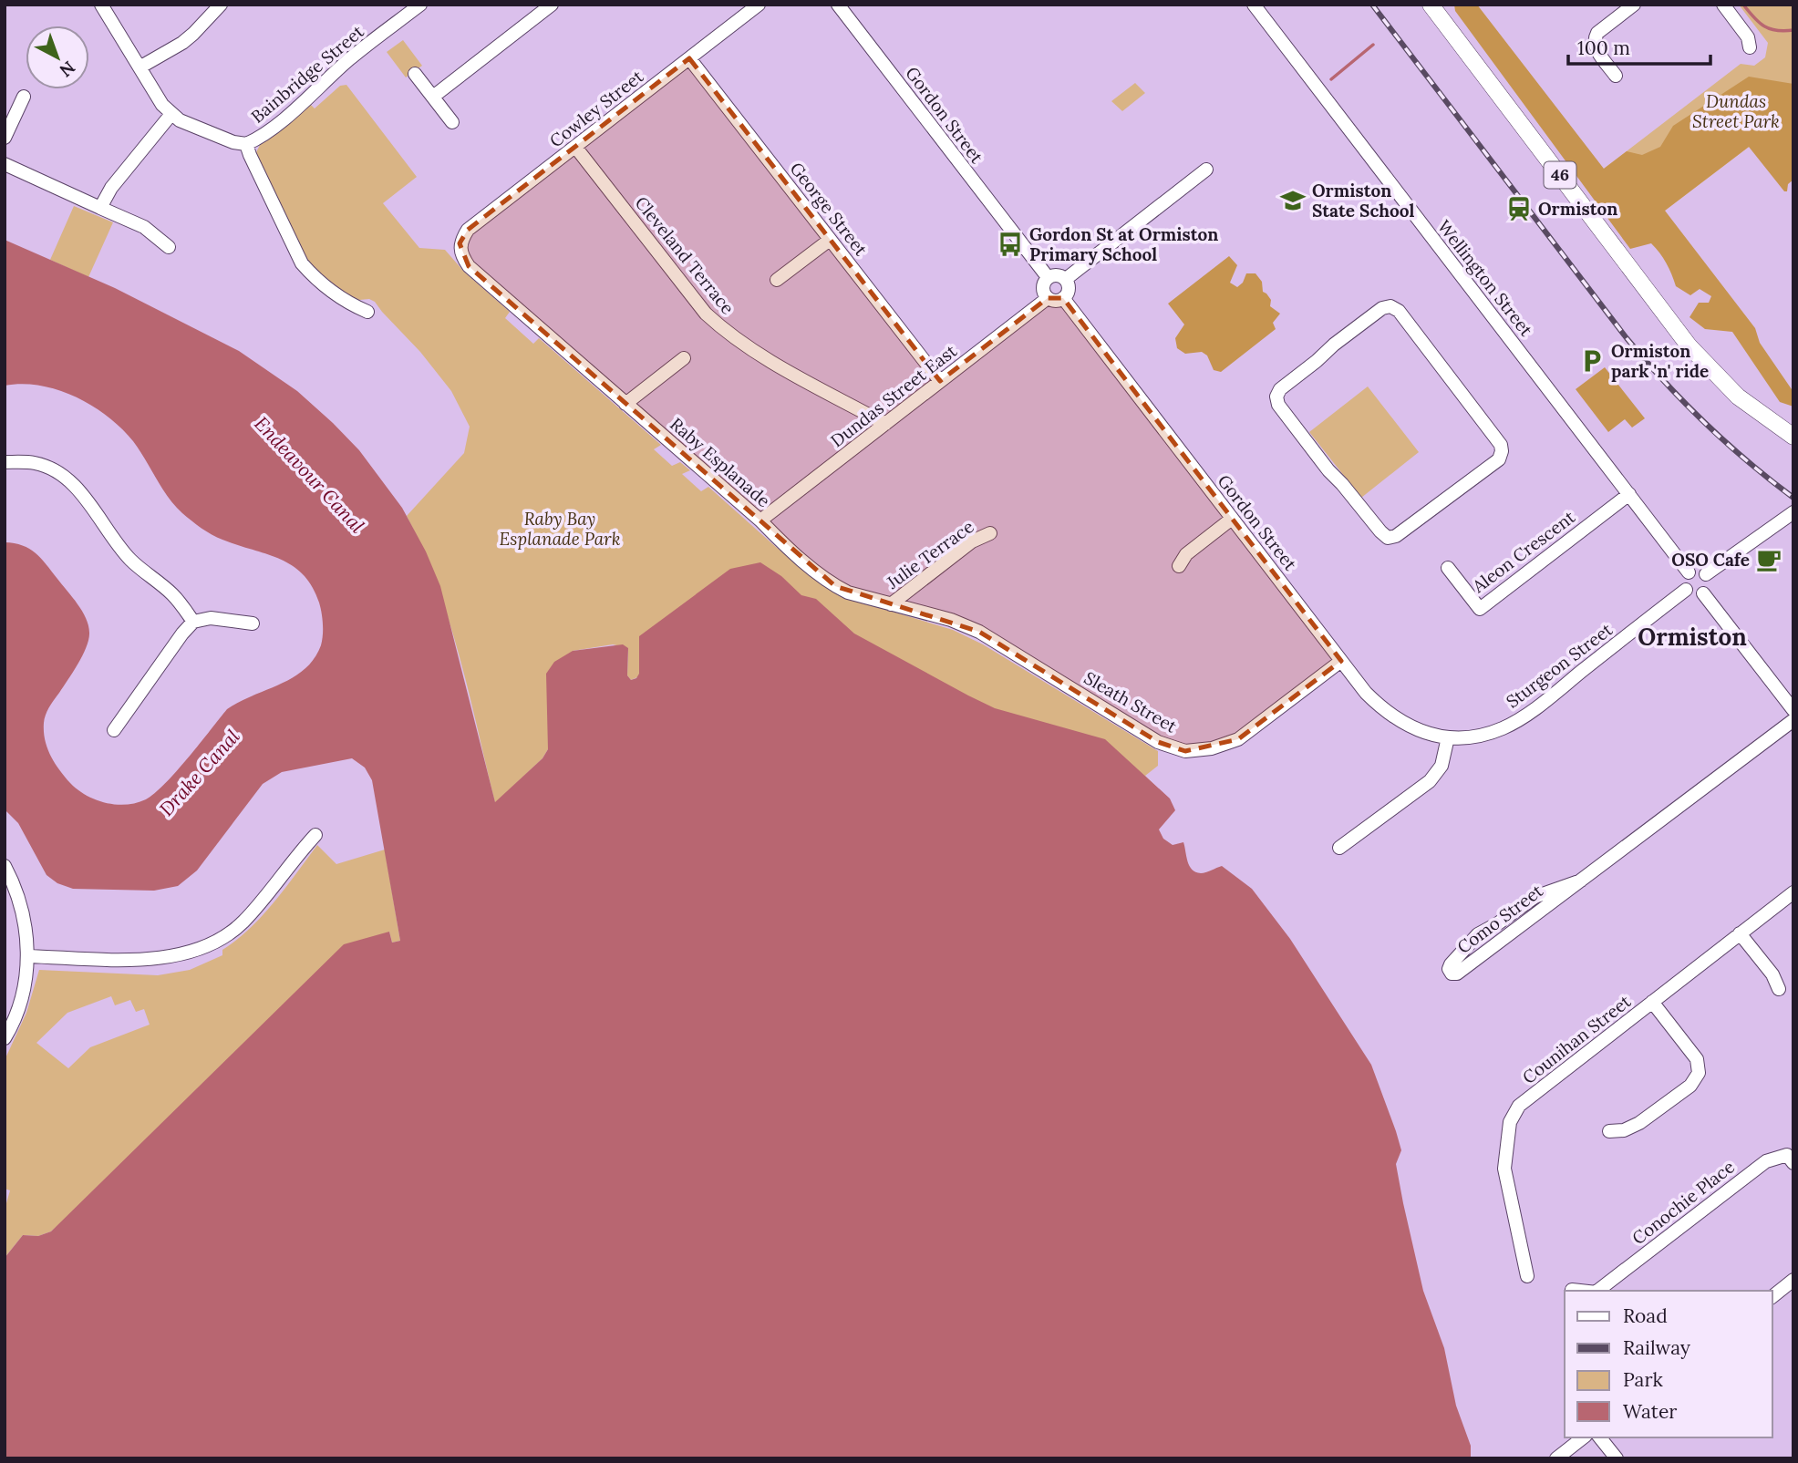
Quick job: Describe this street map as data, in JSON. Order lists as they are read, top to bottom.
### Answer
{
  "streets": {
    "main road": ["46"],
    "street": [
      "Bainbridge Street",
      "Cowley Street",
      "Gordon Street",
      "George Street",
      "Cleveland Terrace",
      "Wellington Street",
      "Dundas Street East",
      "Raby Esplanade",
      "Aleon Crescent",
      "Julie Terrace",
      "Sturgeon Street",
      "Sleath Street",
      "Como Street",
      "Counihan Street",
      "Conochie Place"
    ]
  },
  "crossings": [
    ["Cowley Street", "George Street"],
    ["Cowley Street", "Cleveland Terrace"],
    ["Cowley Street", "Raby Esplanade"],
    ["Gordon Street", "Dundas Street East"],
    ["Gordon Street", "Sturgeon Street"],
    ["Gordon Street", "Sleath Street"],
    ["George Street", "Dundas Street East"],
    ["Cleveland Terrace", "Dundas Street East"],
    ["Wellington Street", "Aleon Crescent"],
    ["Wellington Street", "Sturgeon Street"],
    ["Dundas Street East", "Raby Esplanade"],
    ["Raby Esplanade", "Julie Terrace"],
    ["Raby Esplanade", "Sleath Street"]
  ],
  "districts": ["Ormiston"],
  "water": ["Endeavour Canal", "Drake Canal"],
  "parks": ["Dundas Street Park", "Raby Bay Esplanade Park"],
  "places": {
    "school or university": ["Ormiston State School"],
    "station": ["Ormiston"],
    "bus stop": ["Gordon St at Ormiston Primary School"],
    "parking": ["Ormiston park 'n' ride"],
    "cafe": ["OSO Cafe"]
  },
  "legend": [
    "Road",
    "Railway",
    "Park",
    "Water"
  ],
  "scale_bar": "100 m",
  "north": "bottom right"
}
